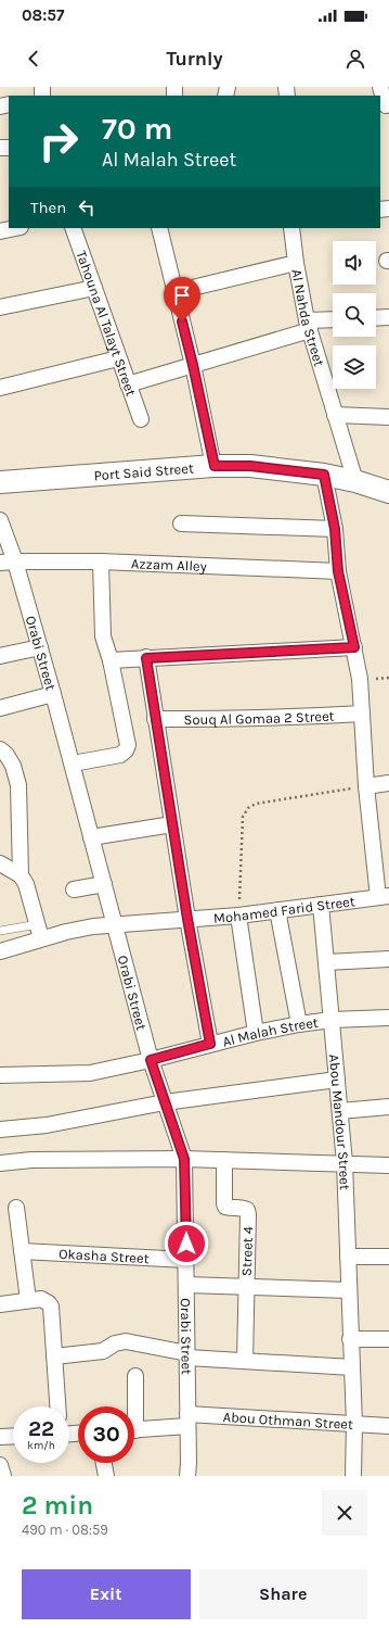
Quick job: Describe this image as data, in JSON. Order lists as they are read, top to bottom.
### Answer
{
  "streets": {
    "street": [
      "Al Nahda Street",
      "Tahouna Al Talayt Street",
      "Port Said Street",
      "Azzam Alley",
      "Orabi Street",
      "Souq Al Gomaa 2 Street",
      "Mohamed Farid Street",
      "Al Malah Street",
      "Abou Mandour Street",
      "Street 4",
      "Okasha Street",
      "Abou Othman Street"
    ]
  },
  "crossings": [
    ["Al Nahda Street", "Port Said Street"],
    ["Azzam Alley", "Orabi Street"],
    ["Orabi Street", "Mohamed Farid Street"],
    ["Orabi Street", "Al Malah Street"],
    ["Orabi Street", "Okasha Street"],
    ["Orabi Street", "Abou Othman Street"],
    ["Mohamed Farid Street", "Abou Mandour Street"],
    ["Al Malah Street", "Abou Mandour Street"],
    ["Abou Mandour Street", "Abou Othman Street"]
  ],
  "page": {
    "status": "08:57",
    "header": "Turnly",
    "turn": ["70 m", "Al Malah Street"],
    "then": "Then",
    "speed": "22 km/h",
    "limit": "30",
    "heading": ["2 min", "490 m · 08:59"],
    "buttons": ["Exit", "Share"]
  }
}
